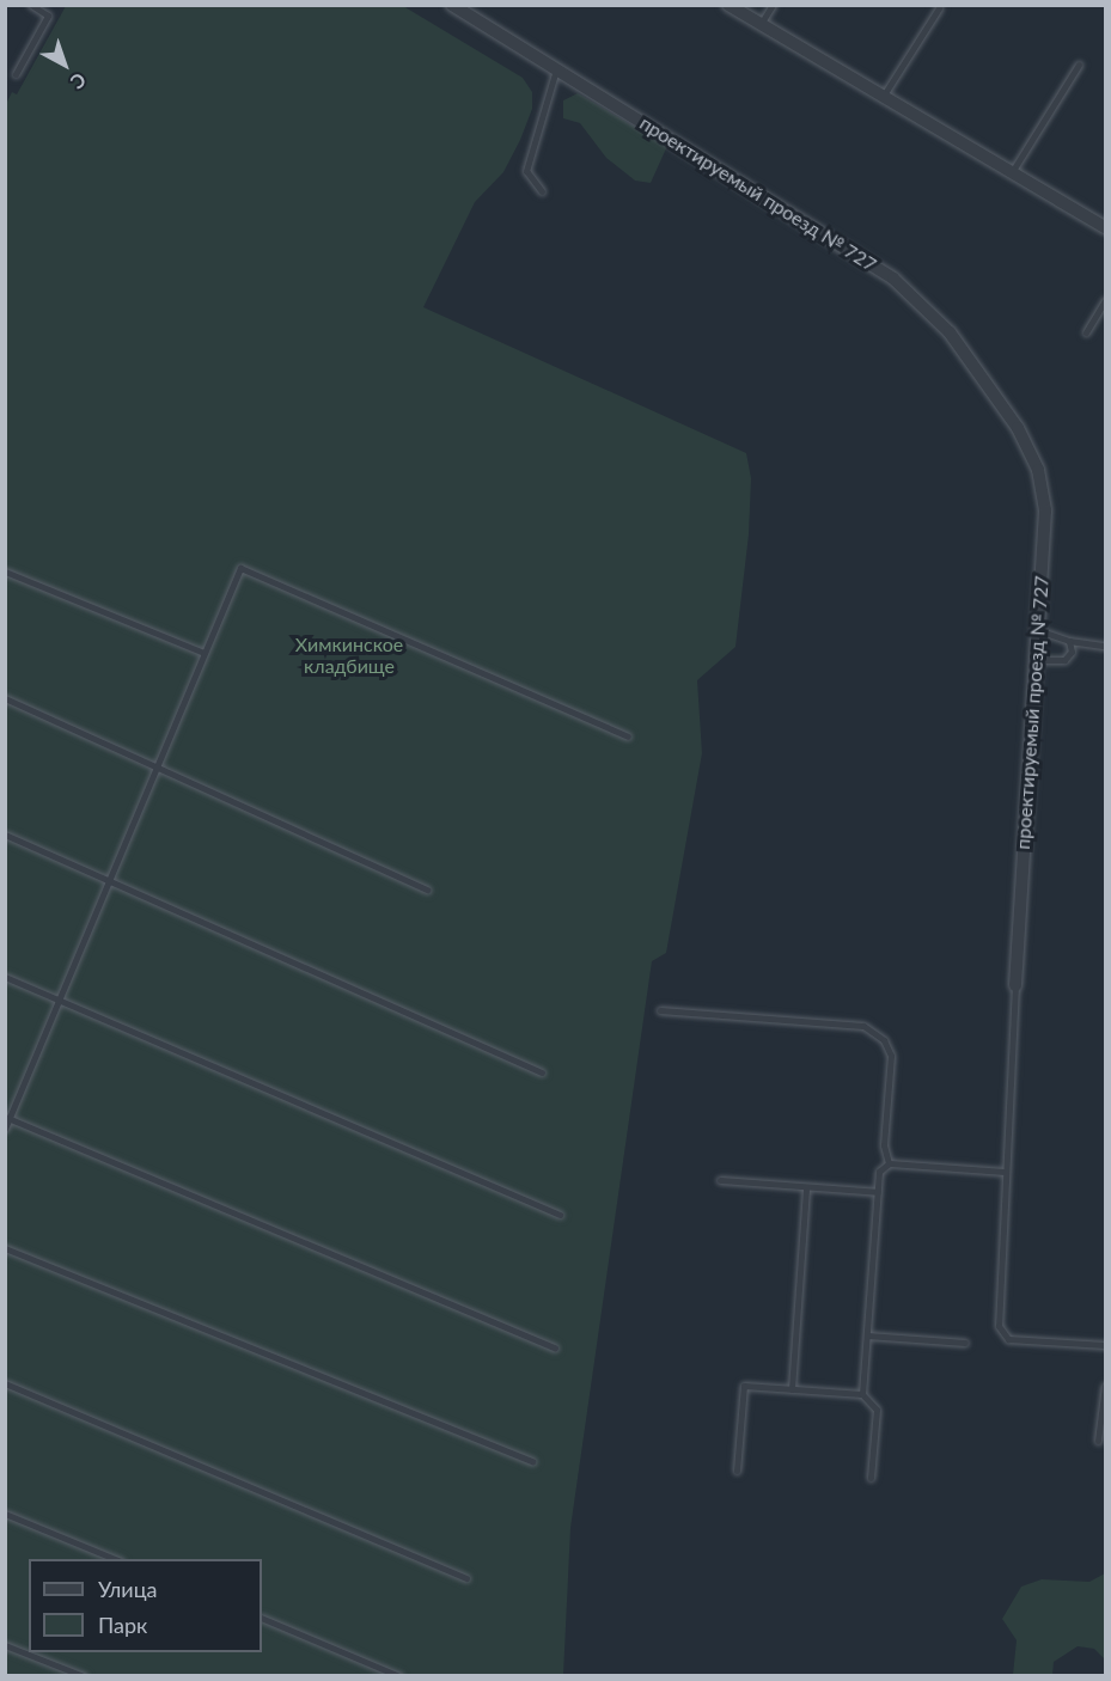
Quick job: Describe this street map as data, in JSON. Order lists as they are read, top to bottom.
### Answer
{
  "streets": {
    "street": ["проектируемый проезд № 727"]
  },
  "parks": ["Химкинское кладбище"],
  "legend": ["Улица", "Парк"],
  "north": "bottom right"
}
